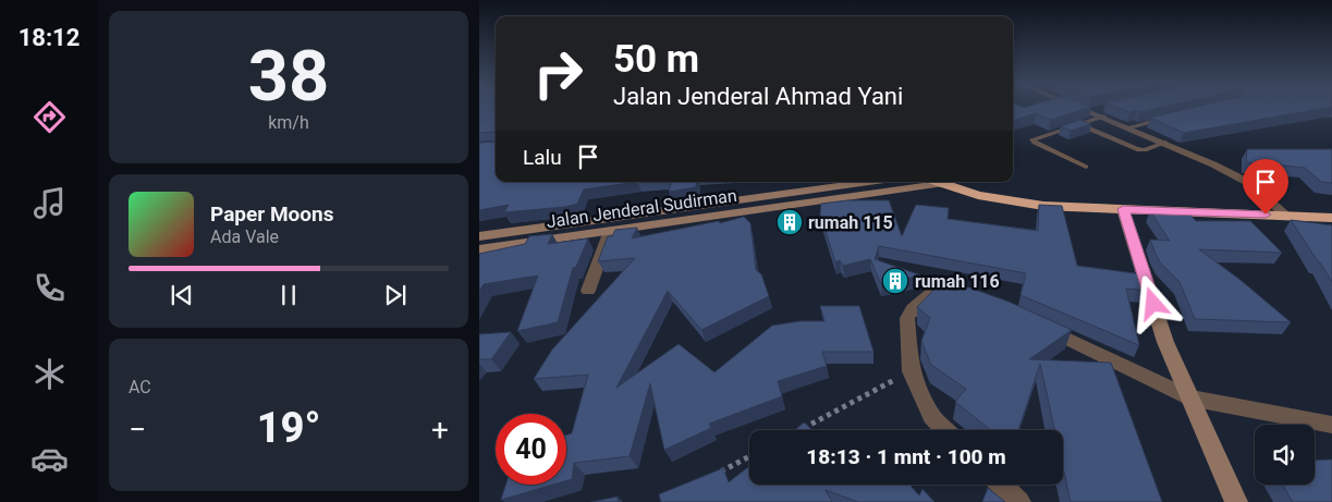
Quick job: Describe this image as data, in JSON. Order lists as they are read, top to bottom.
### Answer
{
  "streets": {
    "main road": ["Jalan Jenderal Sudirman"]
  },
  "places": {
    "building": ["rumah 115", "rumah 116"]
  },
  "page": {
    "tabs": "18:12",
    "tile": [
      ["38", "km/h"],
      "AC"
    ],
    "turn": ["50 m", "Jalan Jenderal Ahmad Yani"],
    "then": "Lalu",
    "song": ["Paper Moons", "Ada Vale"],
    "heat": ["−", "19°", "+"],
    "limit": "40",
    "trip": "18:13 · 1 mnt · 100 m"
  }
}
